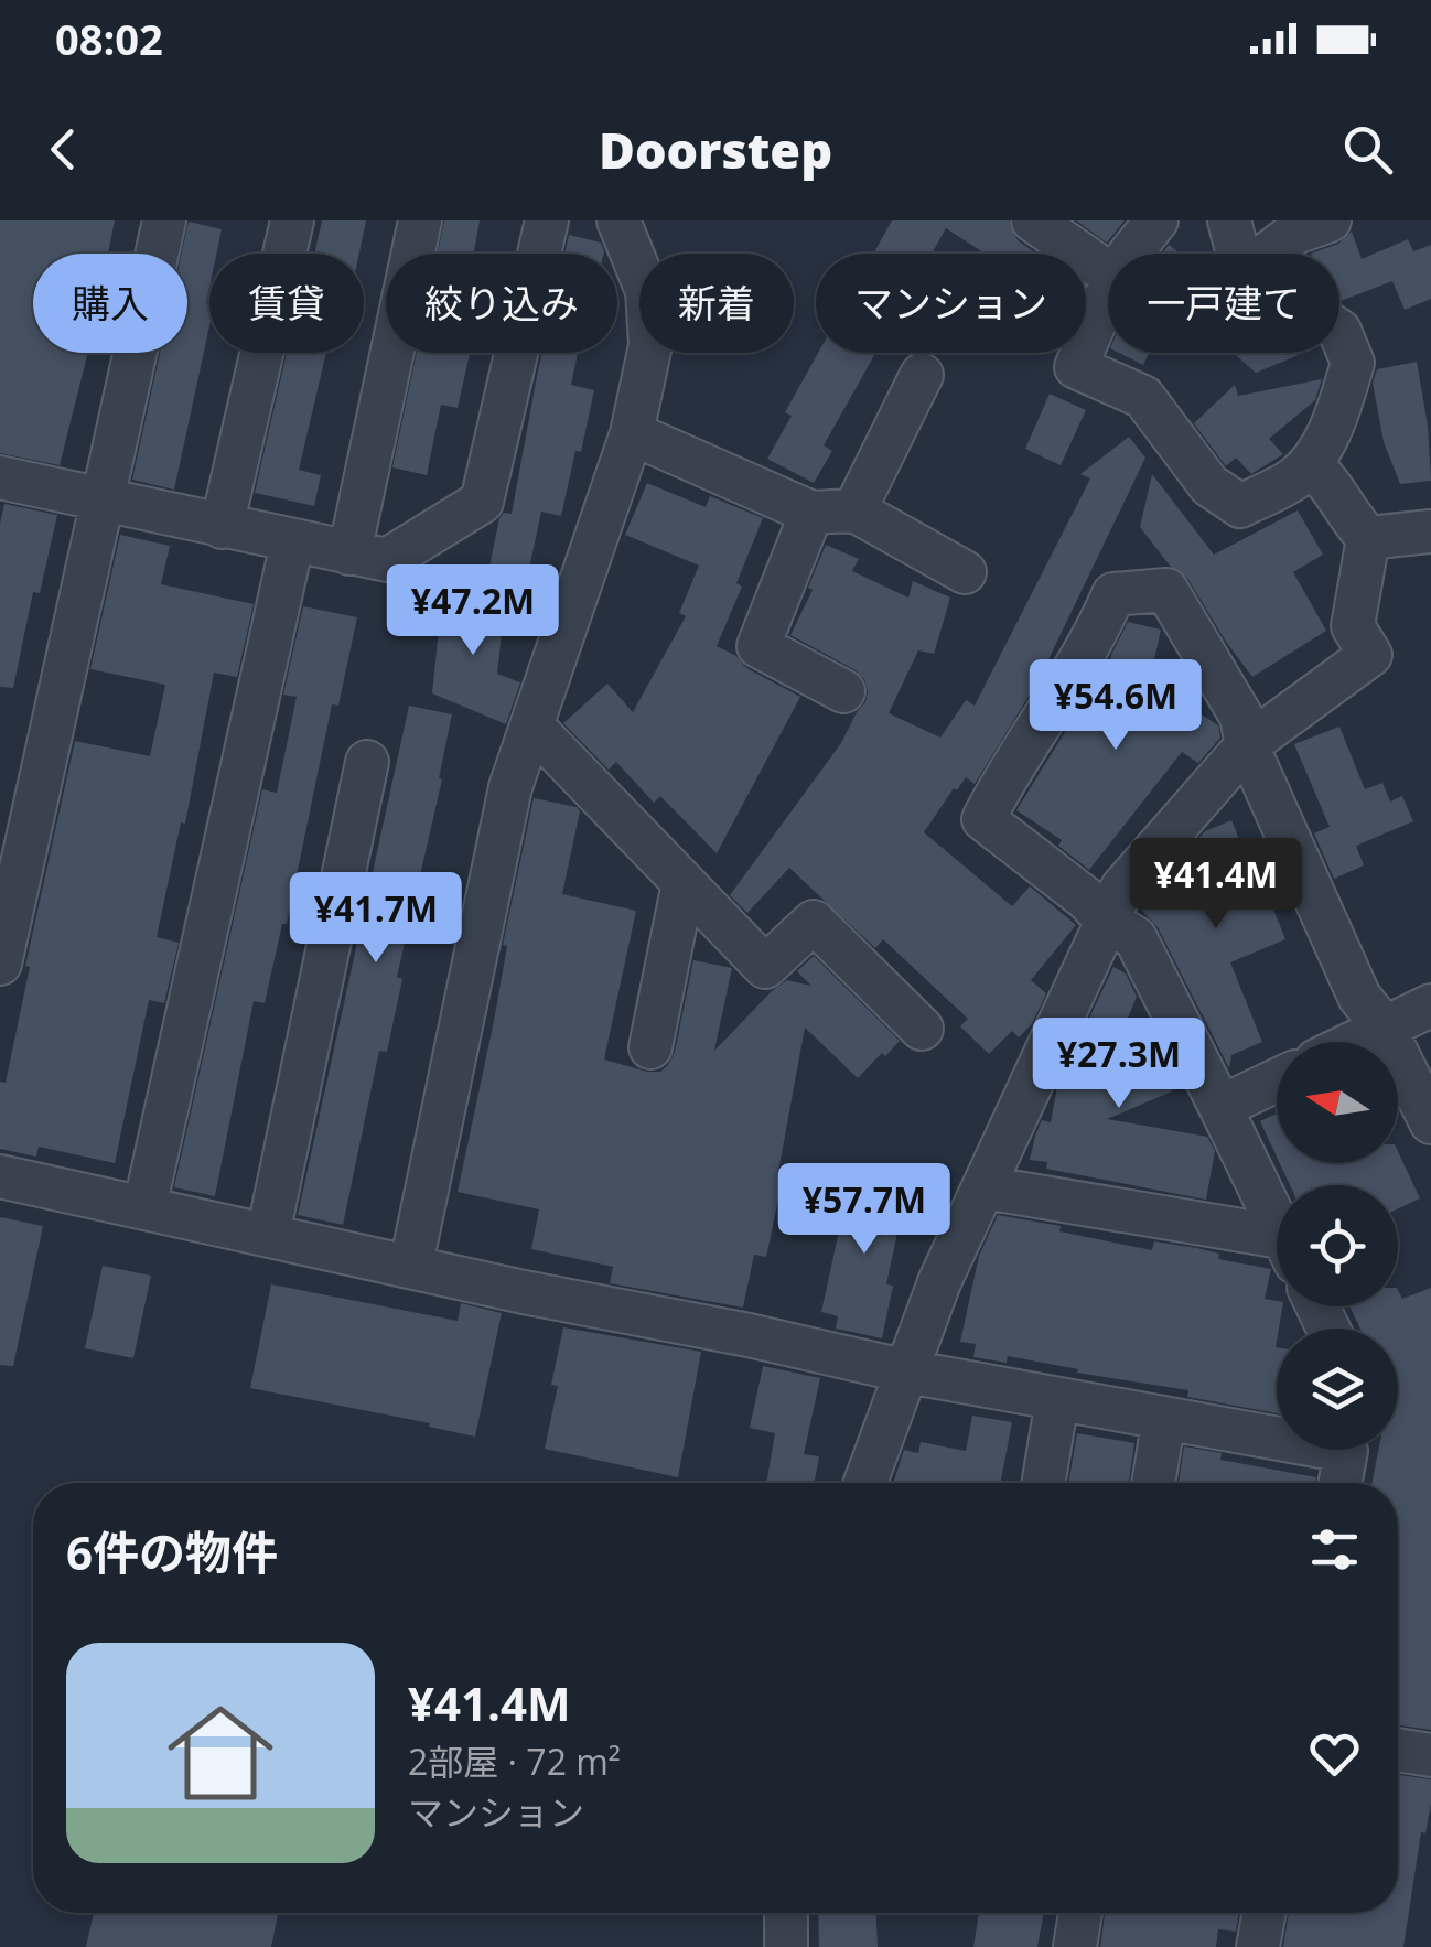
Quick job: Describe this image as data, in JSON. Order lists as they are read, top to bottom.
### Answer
{
  "north": "left",
  "page": {
    "status": "08:02",
    "header": "Doorstep",
    "chip": [
      "購入",
      "賃貸",
      "絞り込み",
      "新着",
      "マンション",
      "一戸建て"
    ],
    "price": [
      "¥47.2M",
      "¥54.6M",
      "¥41.4M",
      "¥41.7M",
      "¥27.3M",
      "¥57.7M"
    ],
    "heading": "6件の物件",
    "list": [
      {
        "name": "¥41.4M",
        "note": "2部屋 · 72 m² · マンション"
      }
    ]
  }
}
